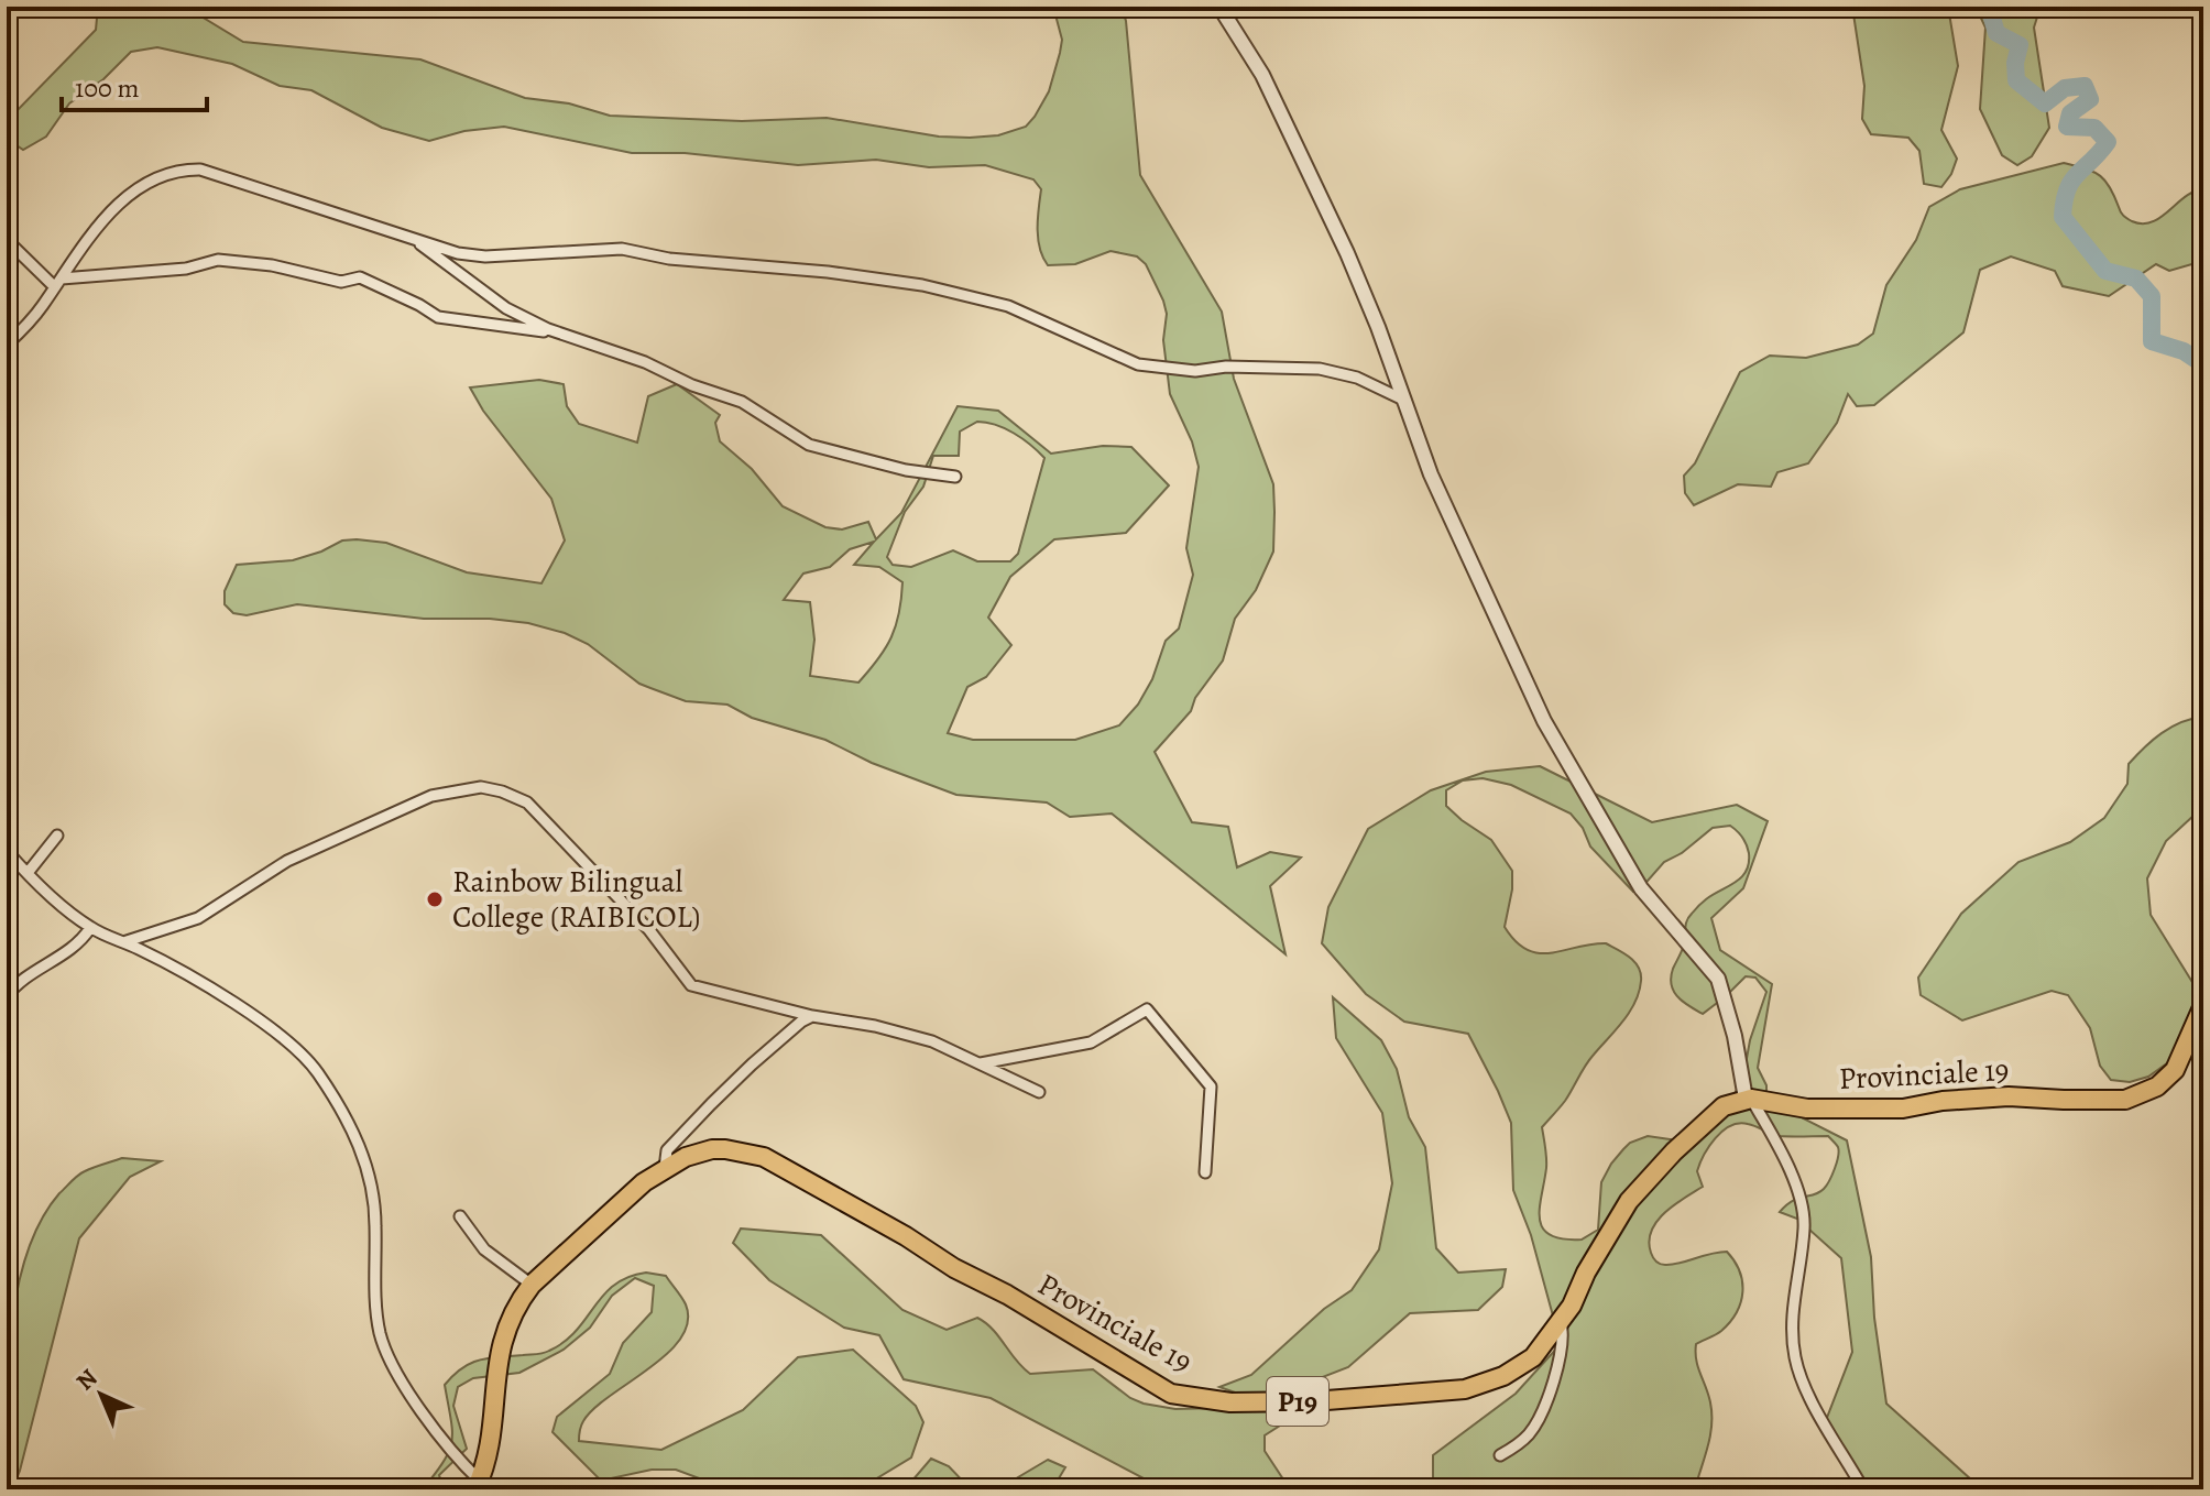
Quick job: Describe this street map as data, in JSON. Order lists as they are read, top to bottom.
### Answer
{
  "streets": {
    "main road": ["Provinciale 19", "P19"]
  },
  "places": ["Rainbow Bilingual College (RAIBICOL)"],
  "scale_bar": "100 m",
  "north": "top left"
}
